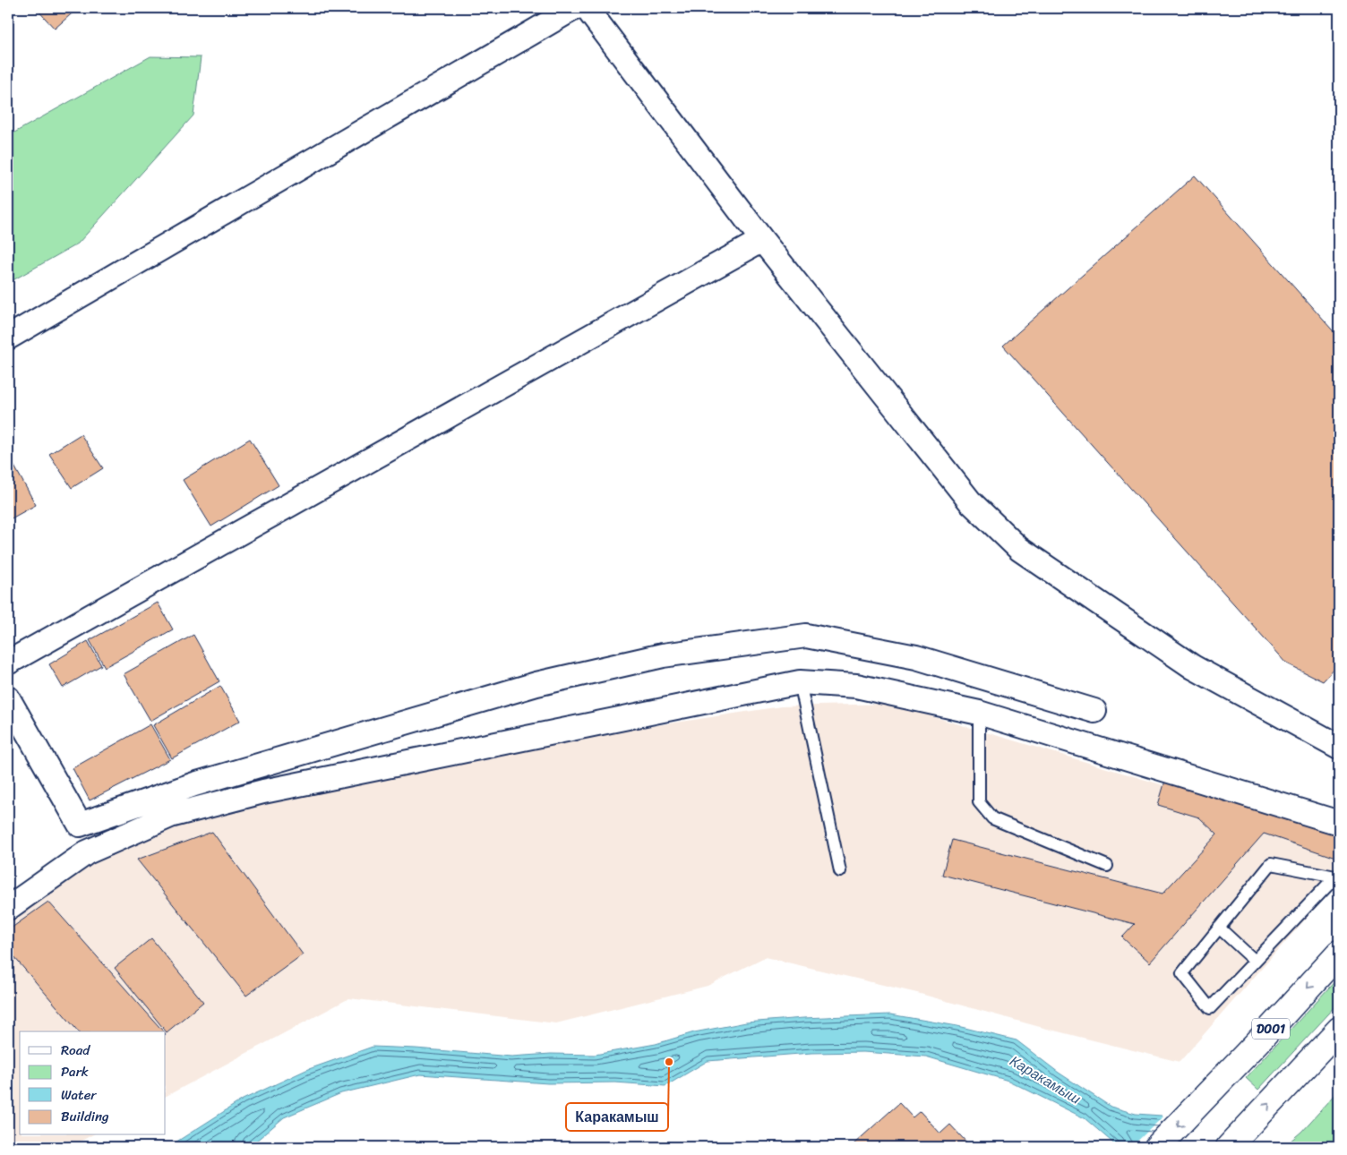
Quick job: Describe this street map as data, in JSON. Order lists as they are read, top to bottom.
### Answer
{
  "streets": {
    "highway": ["D001"]
  },
  "water": ["Каракамыш"],
  "places": ["Каракамыш"],
  "legend": [
    "Road",
    "Park",
    "Water",
    "Building"
  ]
}
